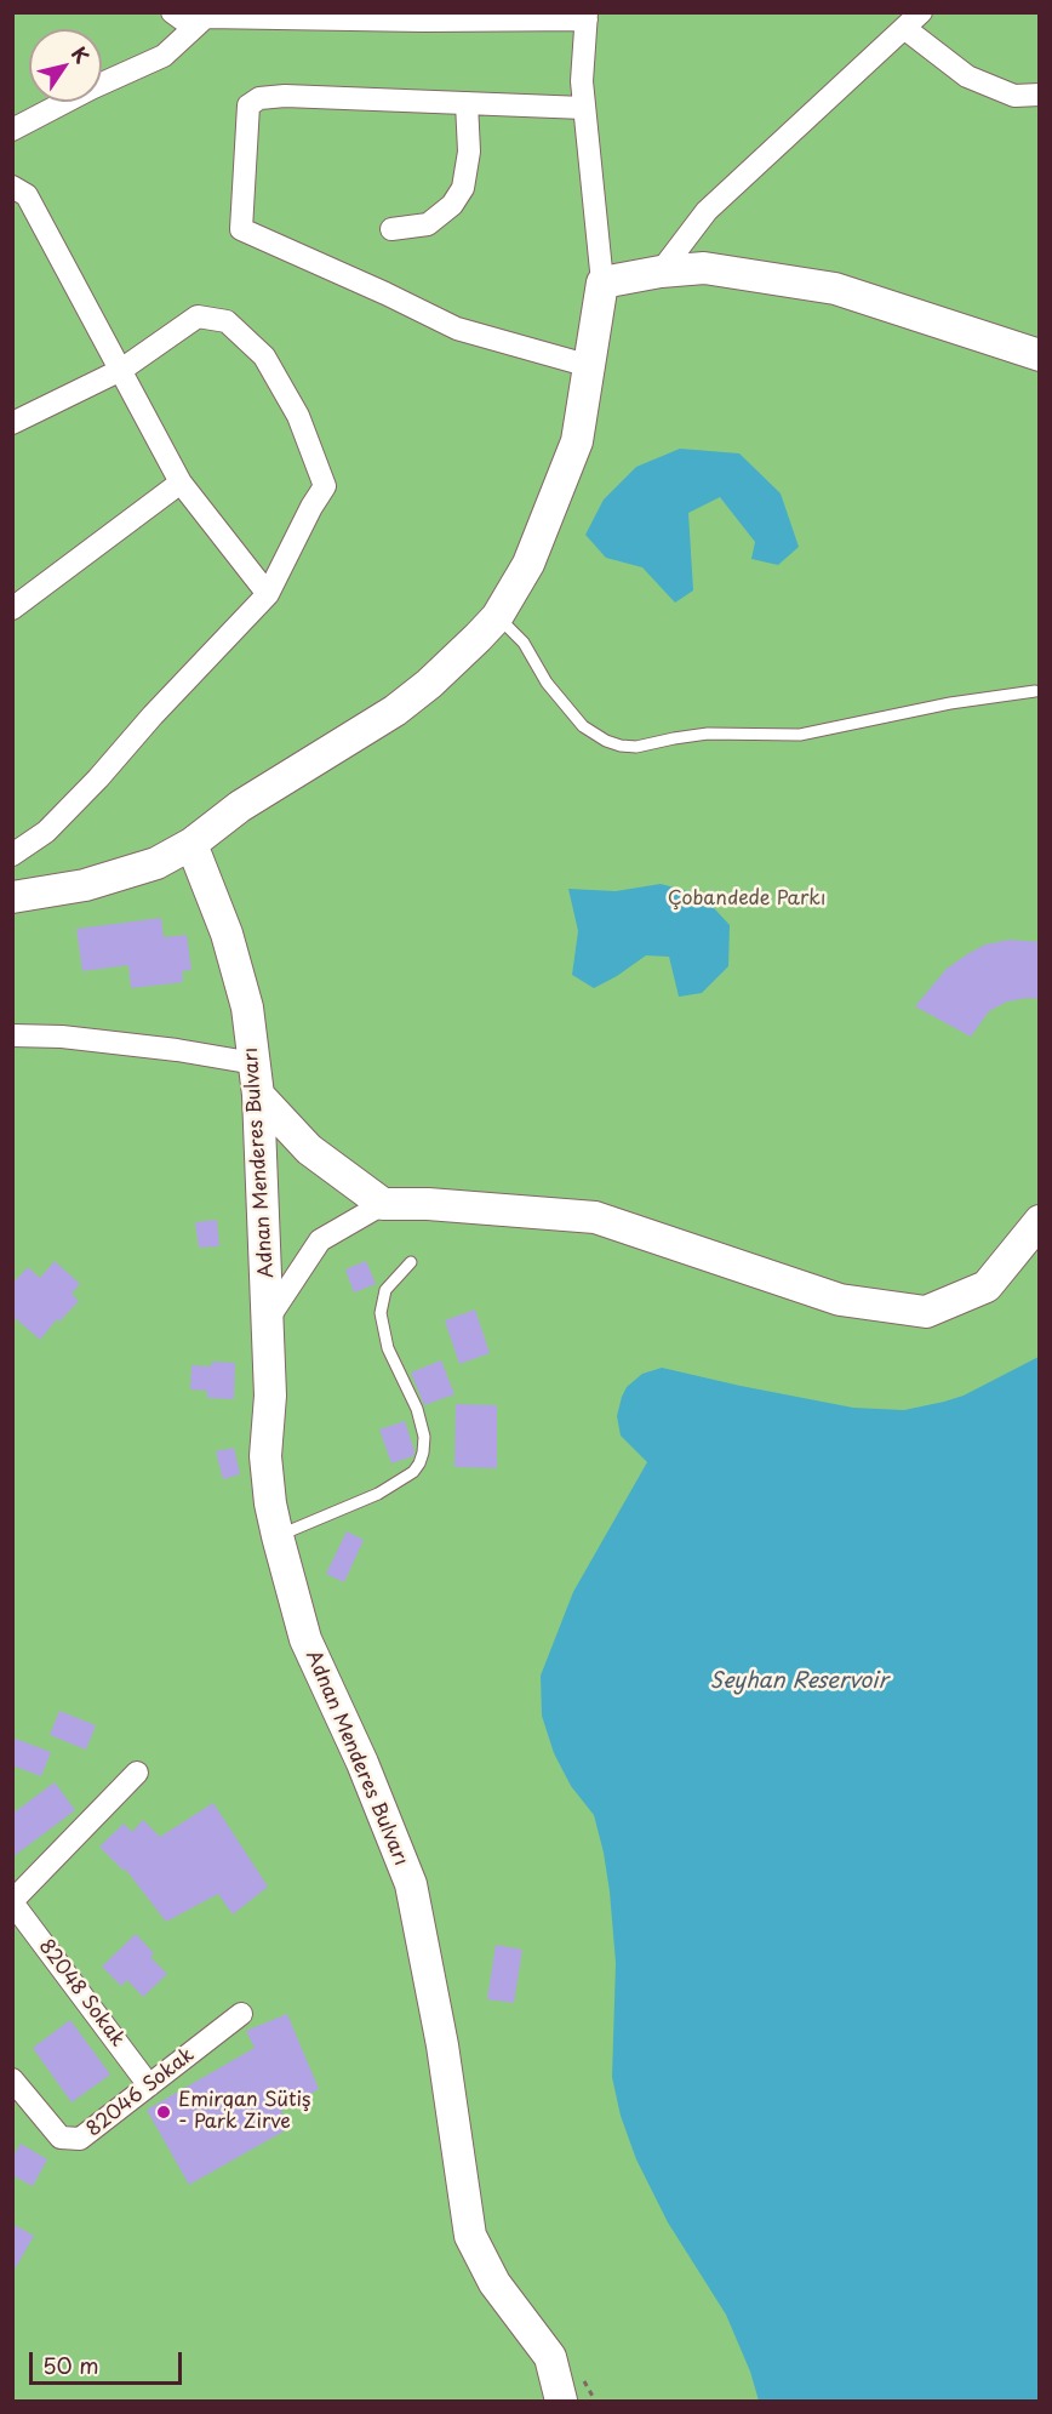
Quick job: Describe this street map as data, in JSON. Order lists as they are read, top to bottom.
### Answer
{
  "streets": {
    "main road": ["Adnan Menderes Bulvarı"],
    "street": ["82048 Sokak", "82046 Sokak"]
  },
  "crossings": [
    ["82048 Sokak", "82046 Sokak"]
  ],
  "water": ["Seyhan Reservoir"],
  "parks": ["Çobandede Parkı"],
  "places": ["Emirgan Sütiş - Park Zirve"],
  "scale_bar": "50 m",
  "north": "top right"
}
